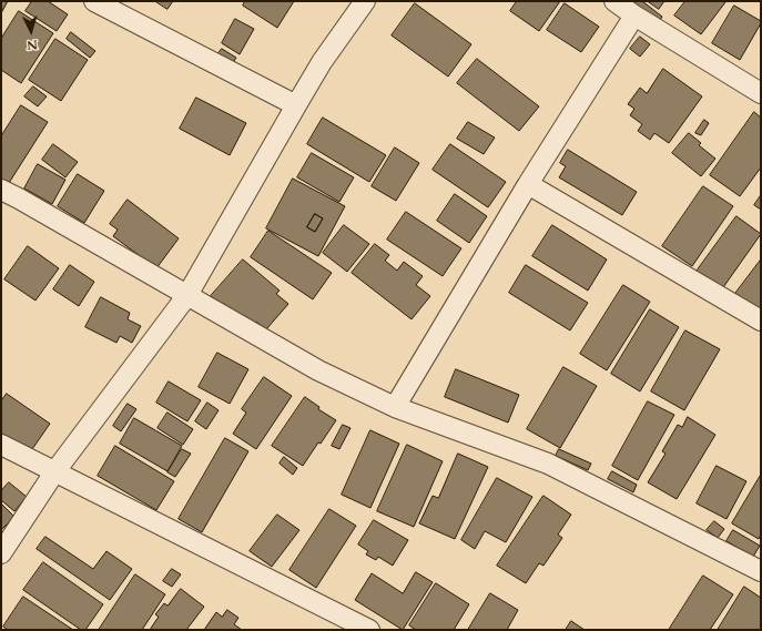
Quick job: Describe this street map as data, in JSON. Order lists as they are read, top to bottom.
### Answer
{
  "north": "bottom"
}
